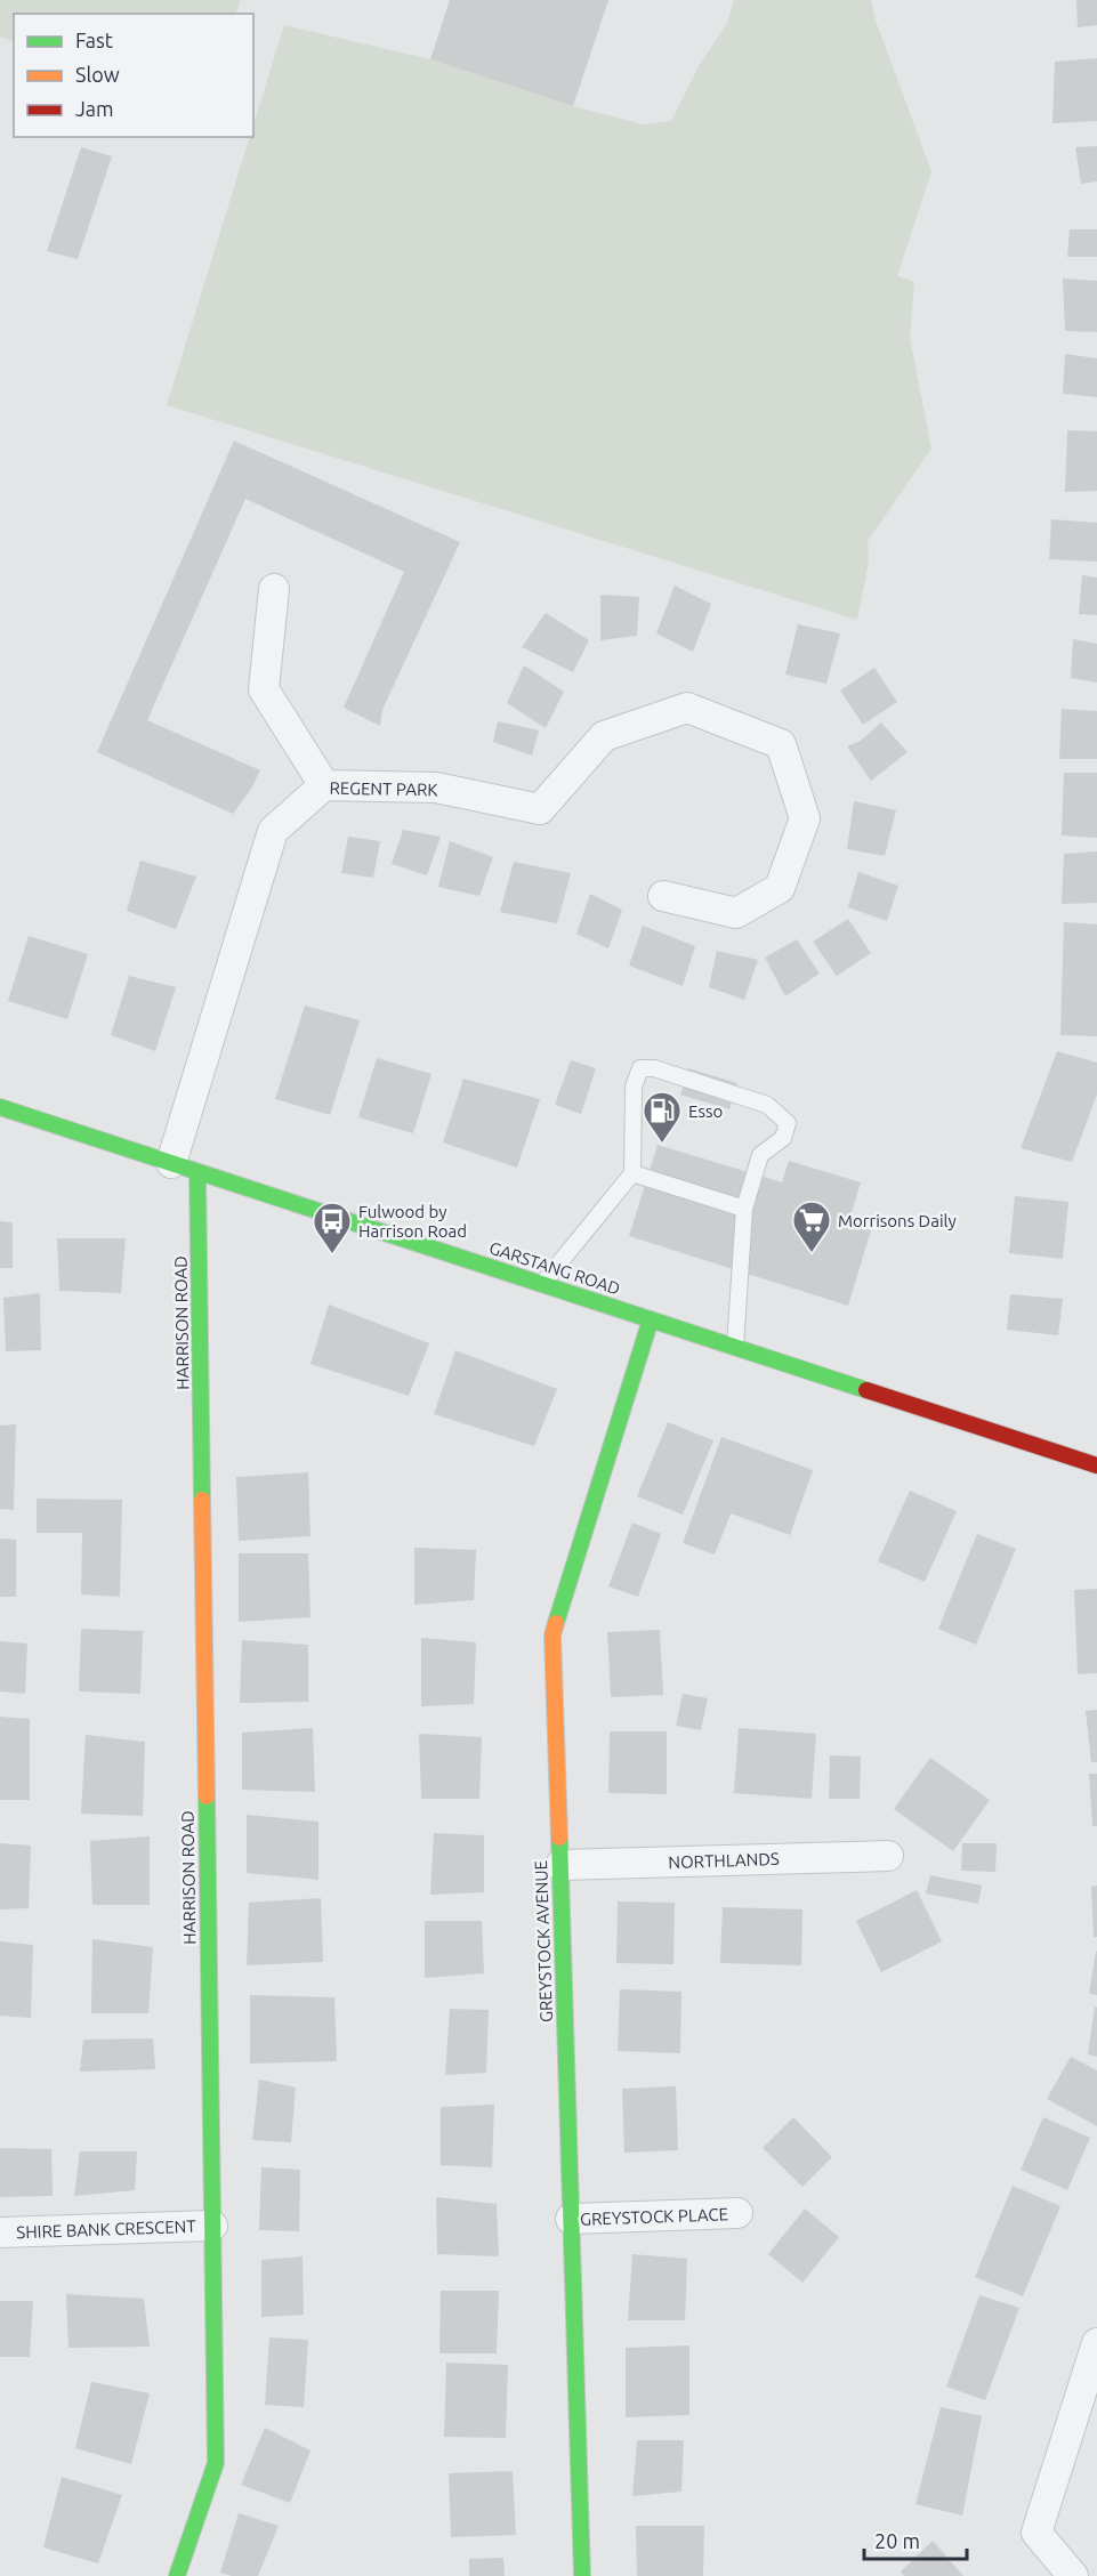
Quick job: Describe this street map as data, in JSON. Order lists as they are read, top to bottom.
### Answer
{
  "streets": {
    "main road": ["GARSTANG ROAD", "HARRISON ROAD", "GREYSTOCK AVENUE"],
    "street": [
      "REGENT PARK",
      "NORTHLANDS",
      "GREYSTOCK PLACE",
      "SHIRE BANK CRESCENT"
    ]
  },
  "crossings": [
    ["REGENT PARK", "GARSTANG ROAD"],
    ["REGENT PARK", "HARRISON ROAD"],
    ["GARSTANG ROAD", "HARRISON ROAD"],
    ["GARSTANG ROAD", "GREYSTOCK AVENUE"],
    ["HARRISON ROAD", "SHIRE BANK CRESCENT"],
    ["NORTHLANDS", "GREYSTOCK AVENUE"],
    ["GREYSTOCK AVENUE", "GREYSTOCK PLACE"]
  ],
  "places": {
    "fuel station": ["Esso"],
    "supermarket": ["Morrisons Daily"],
    "bus stop": ["Fulwood by Harrison Road"]
  },
  "legend": ["Fast", "Slow", "Jam"],
  "scale_bar": "20 m"
}
